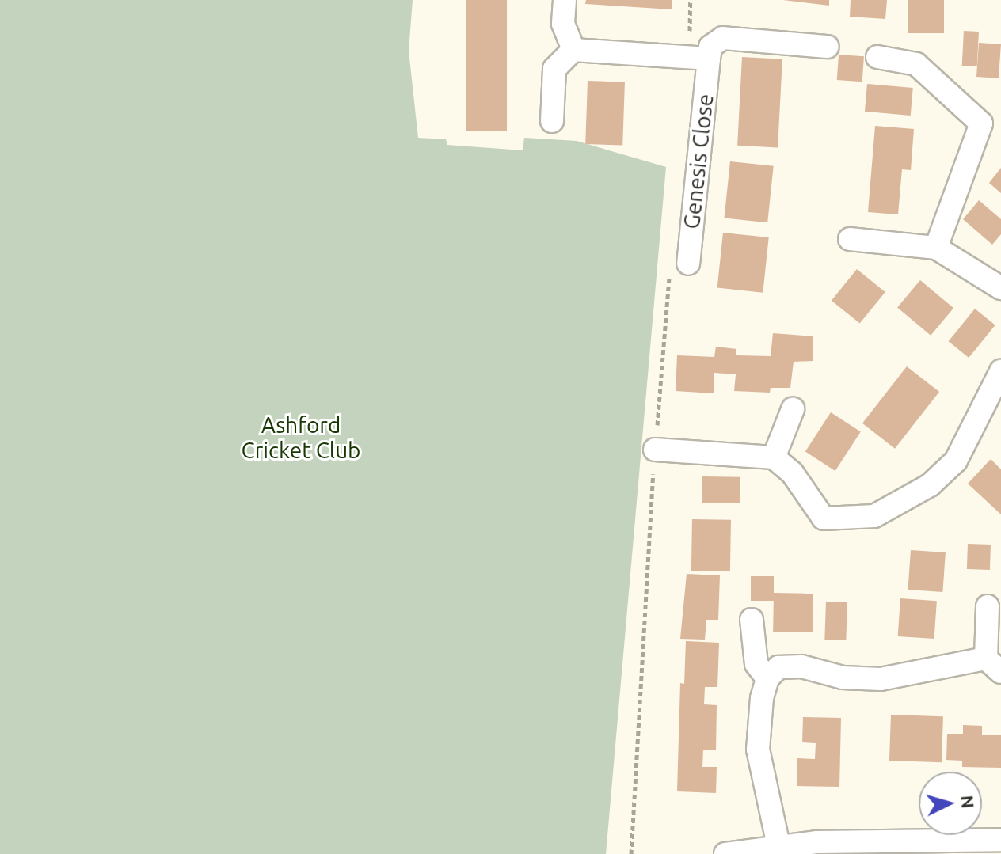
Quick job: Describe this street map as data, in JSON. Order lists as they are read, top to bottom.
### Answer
{
  "streets": {
    "street": ["Genesis Close"]
  },
  "parks": ["Ashford Cricket Club"],
  "north": "right"
}
